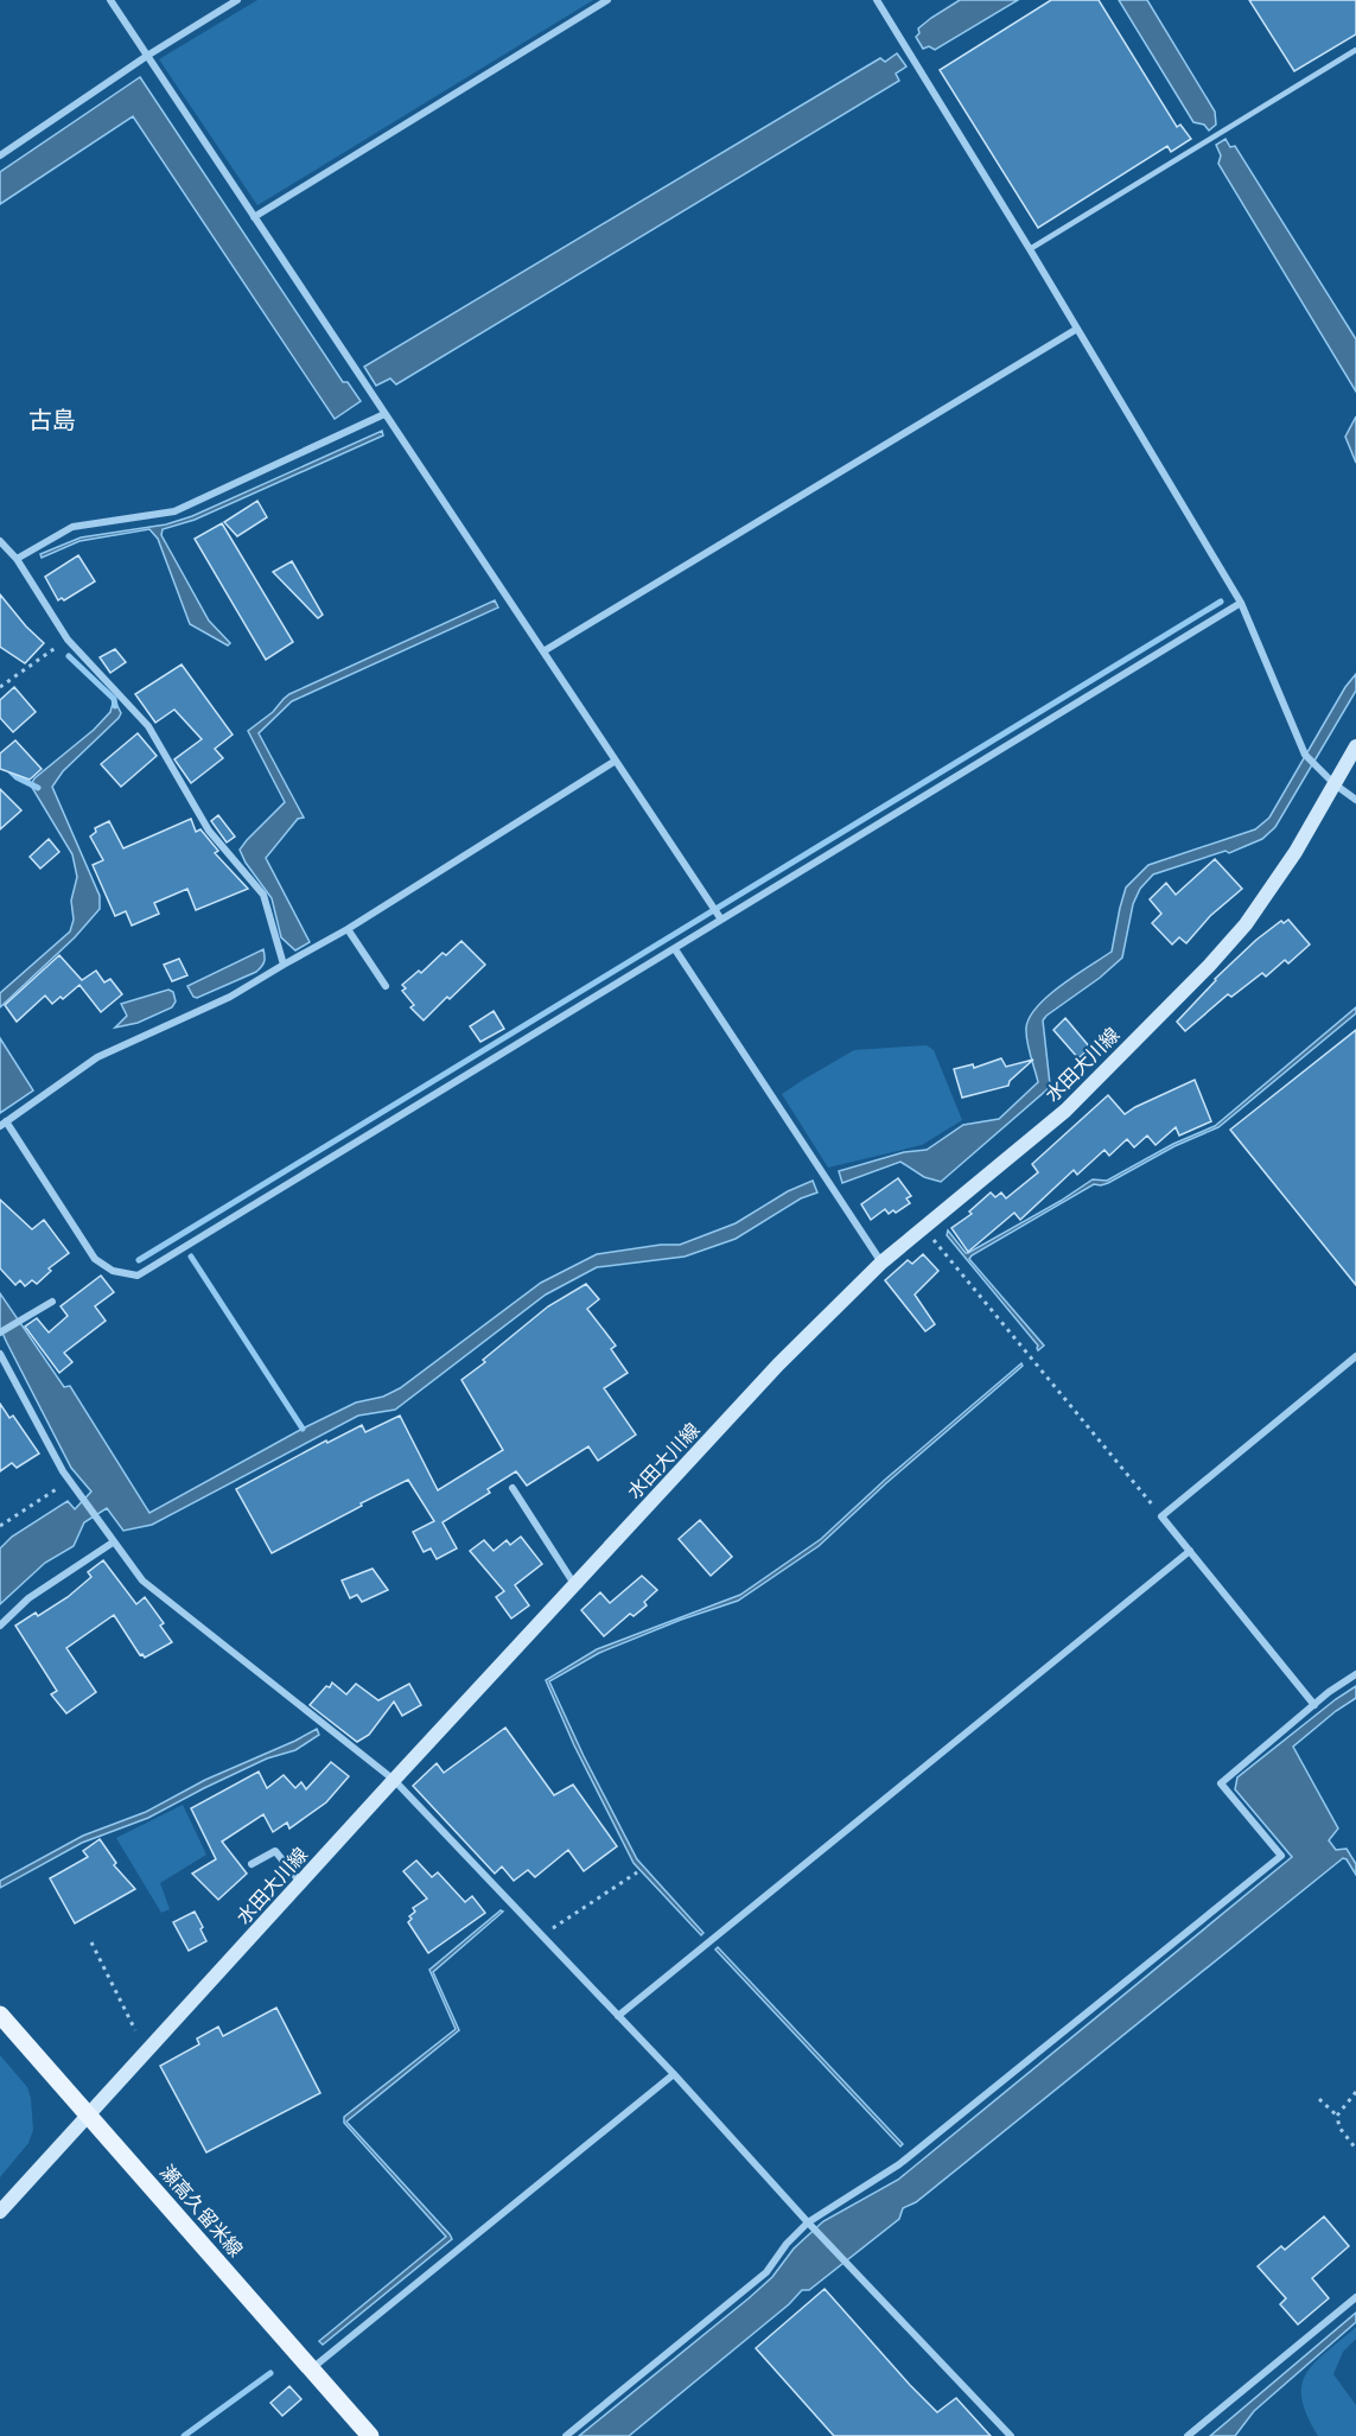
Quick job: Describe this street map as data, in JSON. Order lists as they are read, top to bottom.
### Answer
{
  "streets": {
    "main road": ["水田大川線", "瀬高久留米線"]
  },
  "crossings": [
    ["水田大川線", "瀬高久留米線"]
  ],
  "districts": ["古島"]
}
